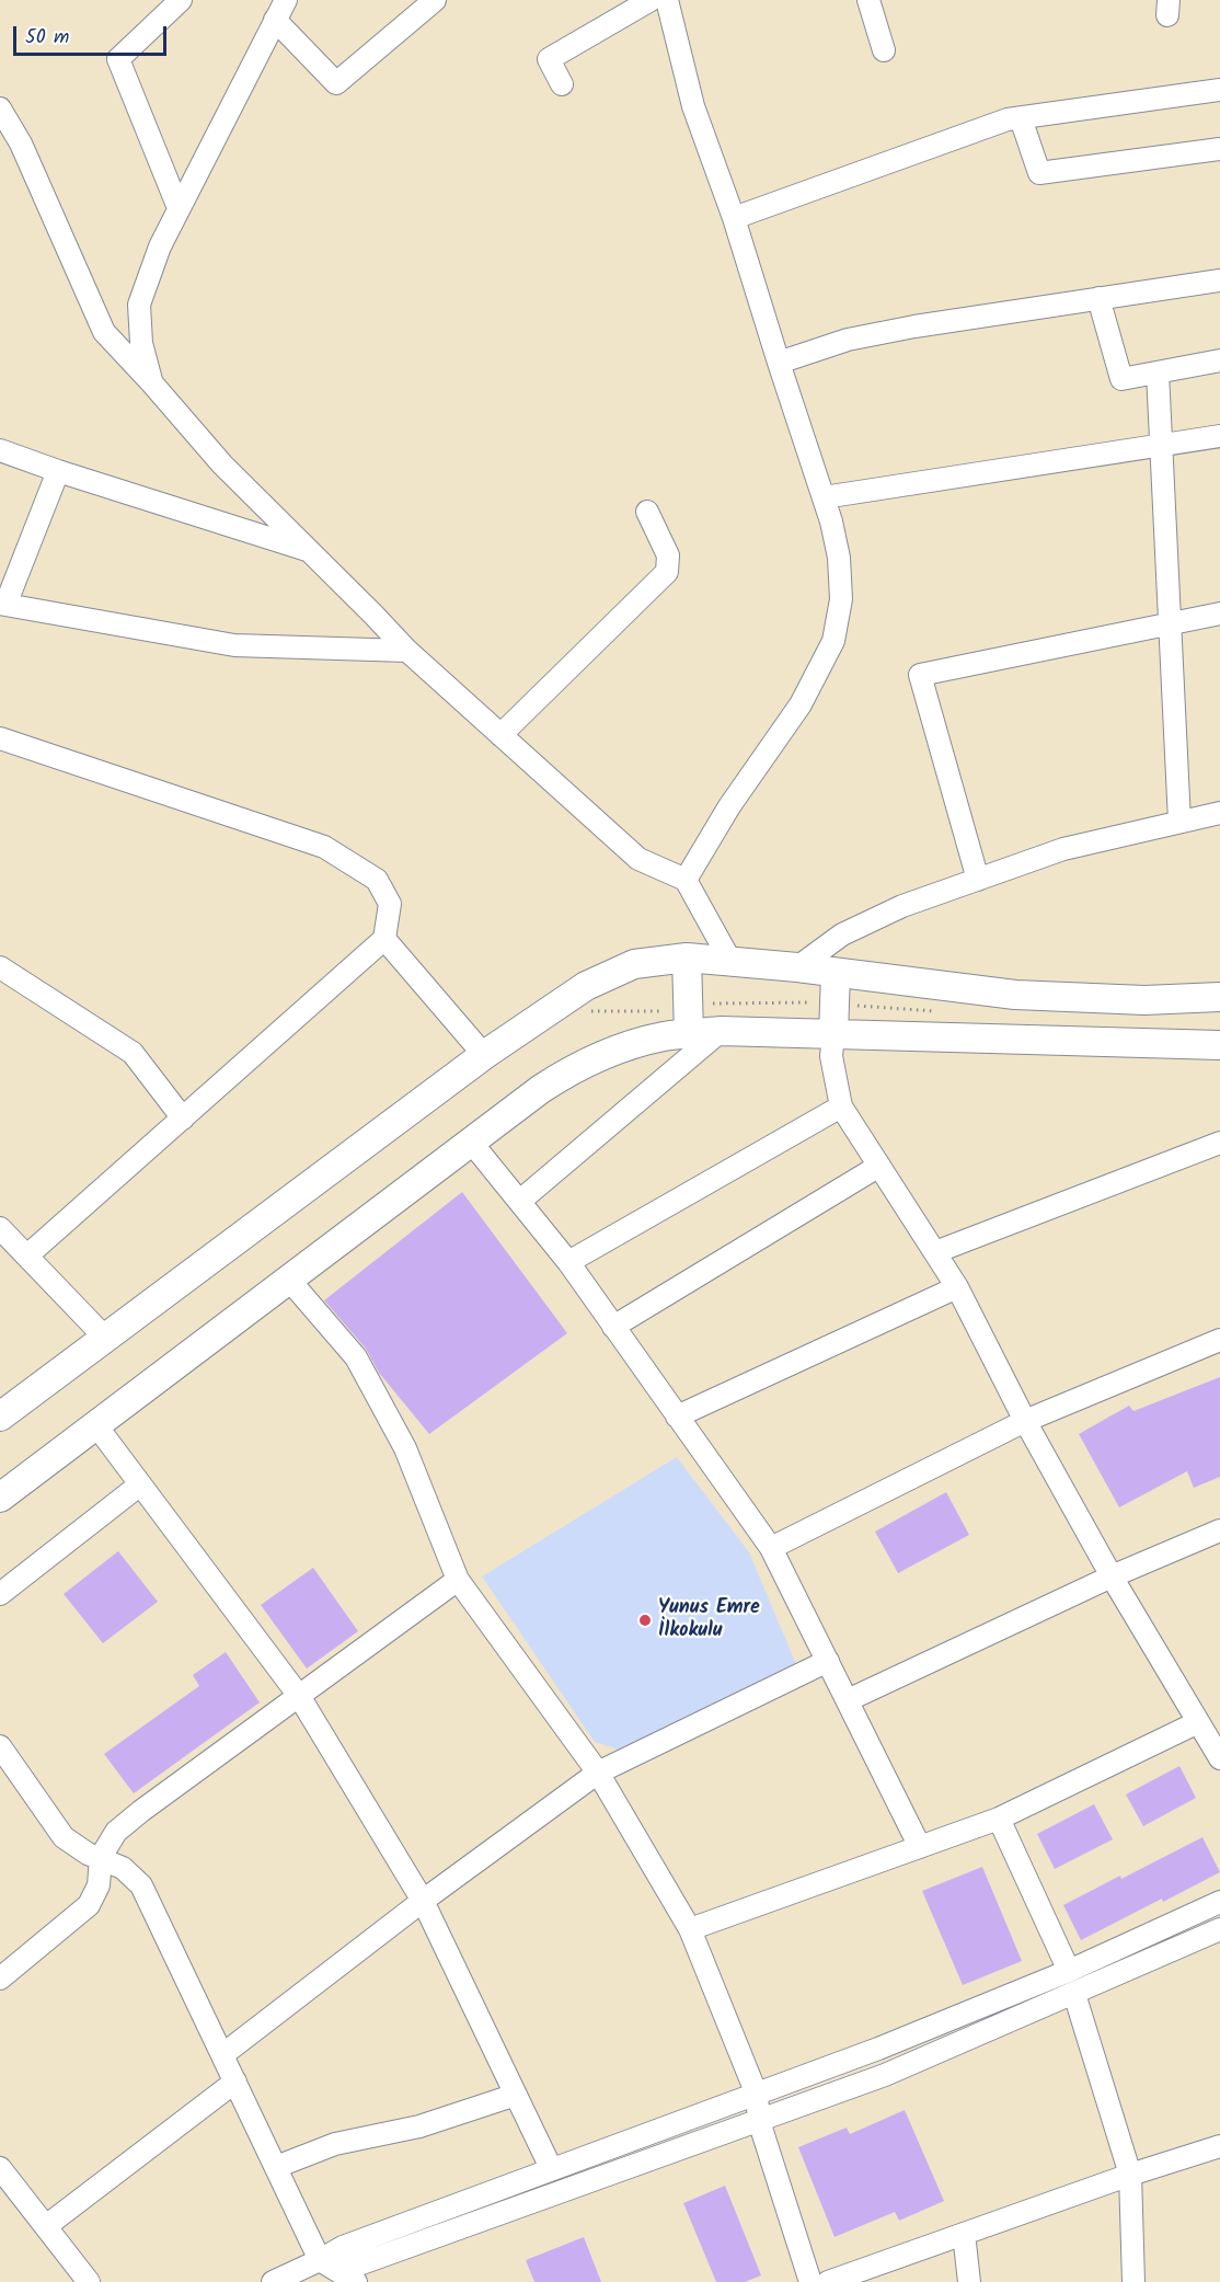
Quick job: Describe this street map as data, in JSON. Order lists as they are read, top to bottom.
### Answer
{
  "places": ["Yunus Emre İlkokulu"],
  "scale_bar": "50 m"
}
